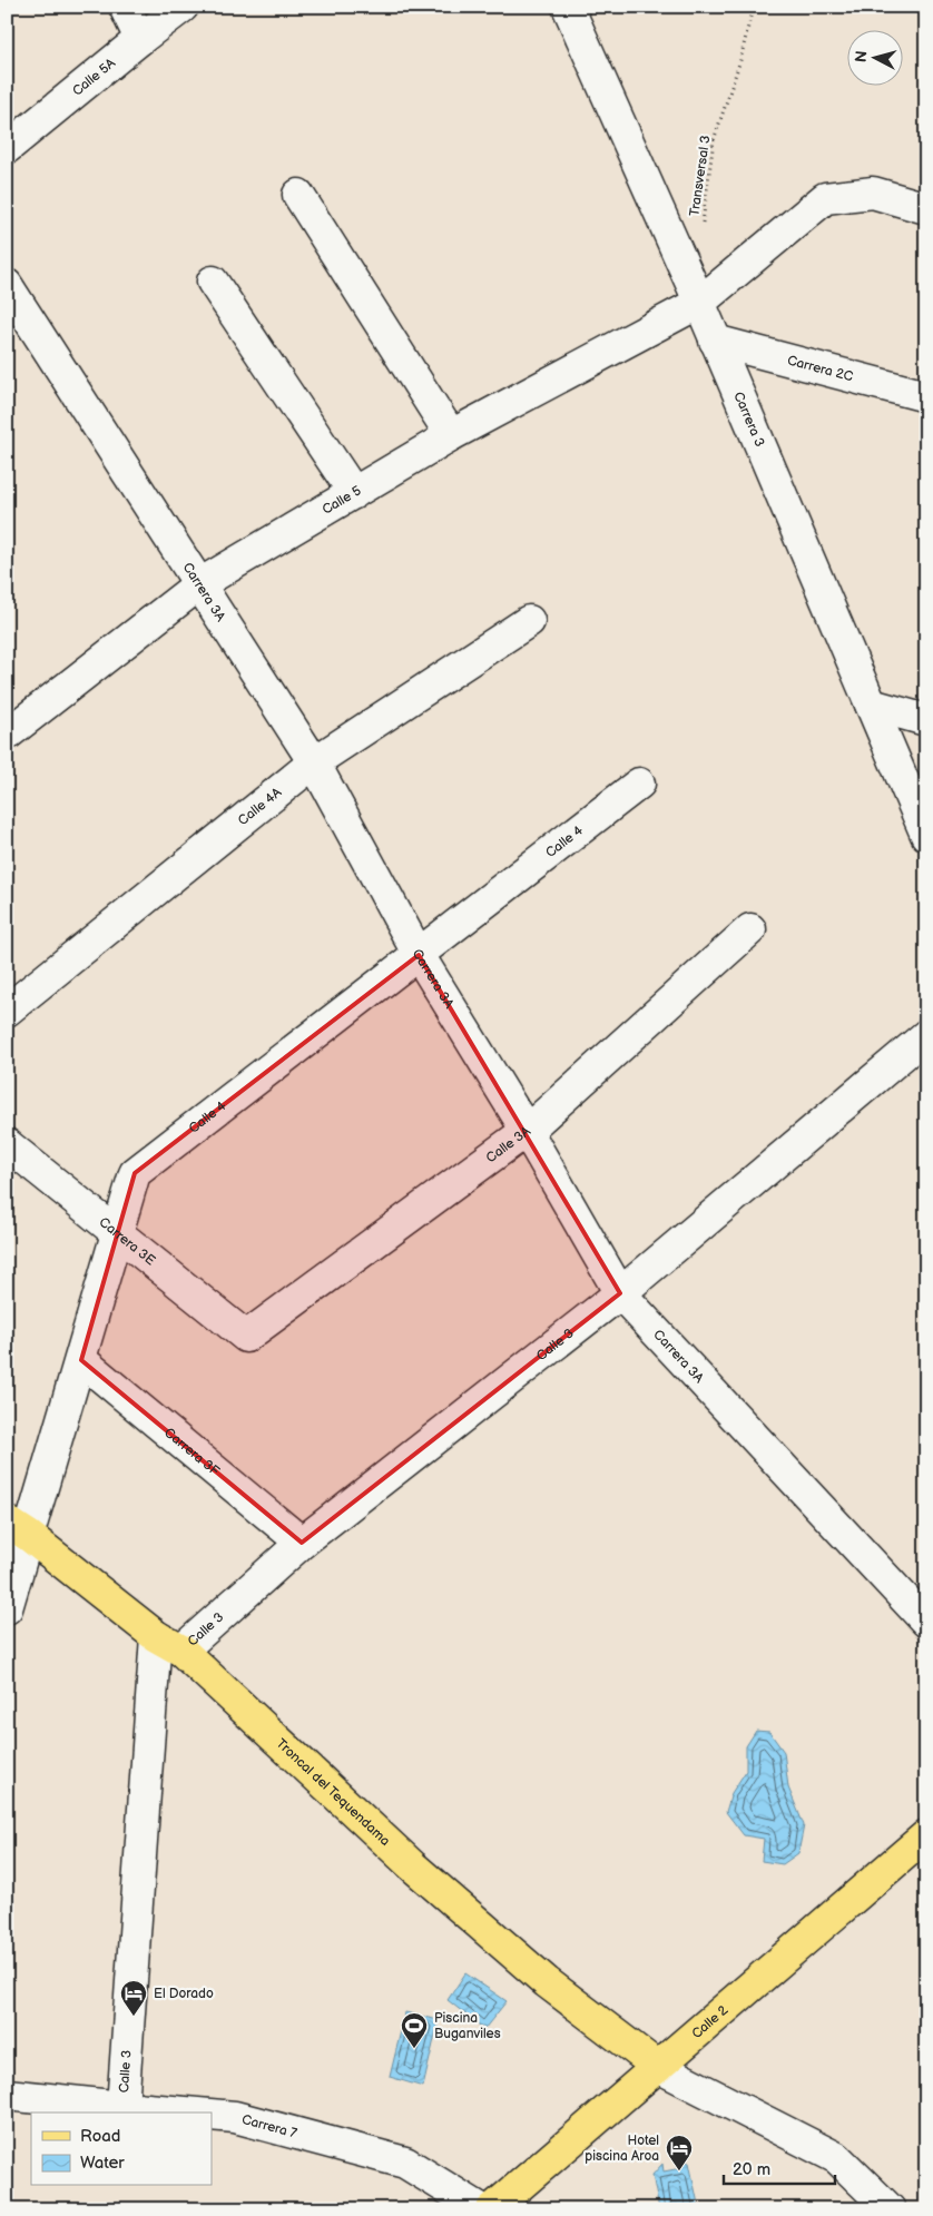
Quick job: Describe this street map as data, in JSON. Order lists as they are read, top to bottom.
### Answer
{
  "streets": {
    "main road": ["Troncal del Tequendama", "Calle 2"],
    "street": [
      "Calle 5A",
      "Carrera 2C",
      "Carrera 3",
      "Calle 5",
      "Carrera 3A",
      "Calle 4A",
      "Calle 4",
      "Calle 3A",
      "Carrera 3E",
      "Calle 3",
      "Carrera 3F",
      "Carrera 7"
    ],
    "path": ["Transversal 3"]
  },
  "crossings": [
    ["Carrera 2C", "Carrera 3"],
    ["Carrera 3", "Calle 5"],
    ["Calle 5", "Carrera 3A"],
    ["Carrera 3A", "Calle 4A"],
    ["Carrera 3A", "Calle 4"],
    ["Carrera 3A", "Calle 3A"],
    ["Carrera 3A", "Calle 3"],
    ["Calle 4", "Carrera 3E"],
    ["Calle 4", "Carrera 3F"],
    ["Calle 4", "Troncal del Tequendama"],
    ["Calle 3A", "Carrera 3E"],
    ["Calle 3", "Carrera 3F"],
    ["Calle 3", "Troncal del Tequendama"],
    ["Calle 3", "Carrera 7"],
    ["Troncal del Tequendama", "Calle 2"]
  ],
  "places": {
    "hotel": ["El Dorado", "Hotel piscina Aroa"],
    "sports": ["Piscina Buganviles"]
  },
  "legend": ["Road", "Water"],
  "scale_bar": "20 m",
  "north": "left"
}
